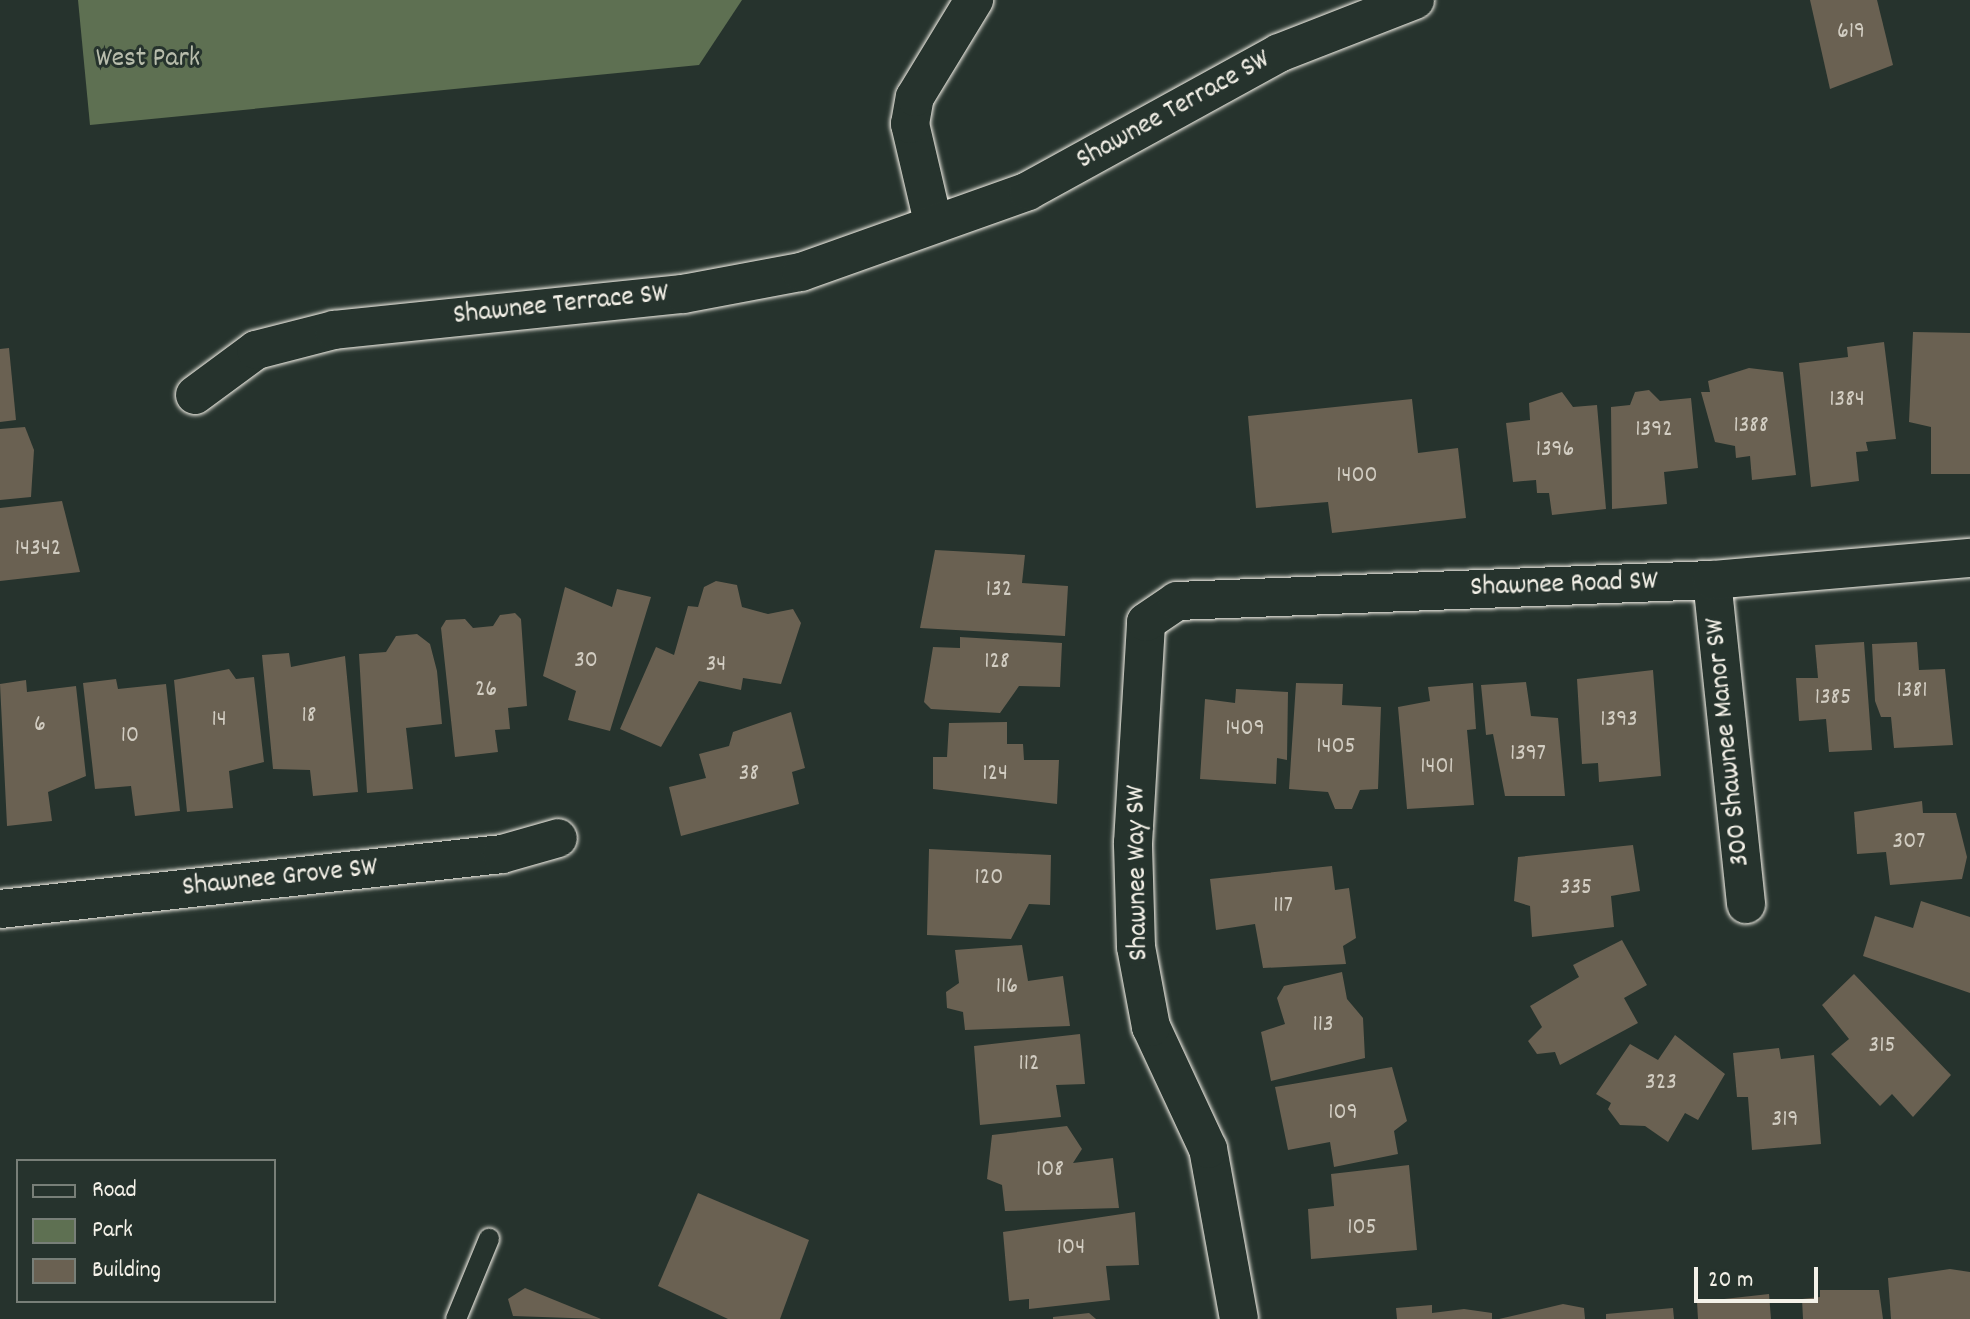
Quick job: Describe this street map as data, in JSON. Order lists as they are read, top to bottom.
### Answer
{
  "streets": {
    "street": [
      "Shawnee Terrace SW",
      "Shawnee Road SW",
      "300 Shawnee Manor SW",
      "Shawnee Way SW",
      "Shawnee Grove SW"
    ]
  },
  "crossings": [
    ["Shawnee Road SW", "300 Shawnee Manor SW"],
    ["Shawnee Road SW", "Shawnee Way SW"]
  ],
  "parks": ["West Park"],
  "house_numbers": [
    "619",
    "1384",
    "1388",
    "1392",
    "1396",
    "1400",
    "14342",
    "132",
    "30",
    "128",
    "34",
    "26",
    "1381",
    "1385",
    "18",
    "14",
    "1393",
    "6",
    "1409",
    "10",
    "1405",
    "1397",
    "1401",
    "38",
    "124",
    "307",
    "120",
    "335",
    "117",
    "116",
    "113",
    "315",
    "112",
    "323",
    "109",
    "319",
    "108",
    "105",
    "104"
  ],
  "legend": ["Road", "Park", "Building"],
  "scale_bar": "20 m"
}
